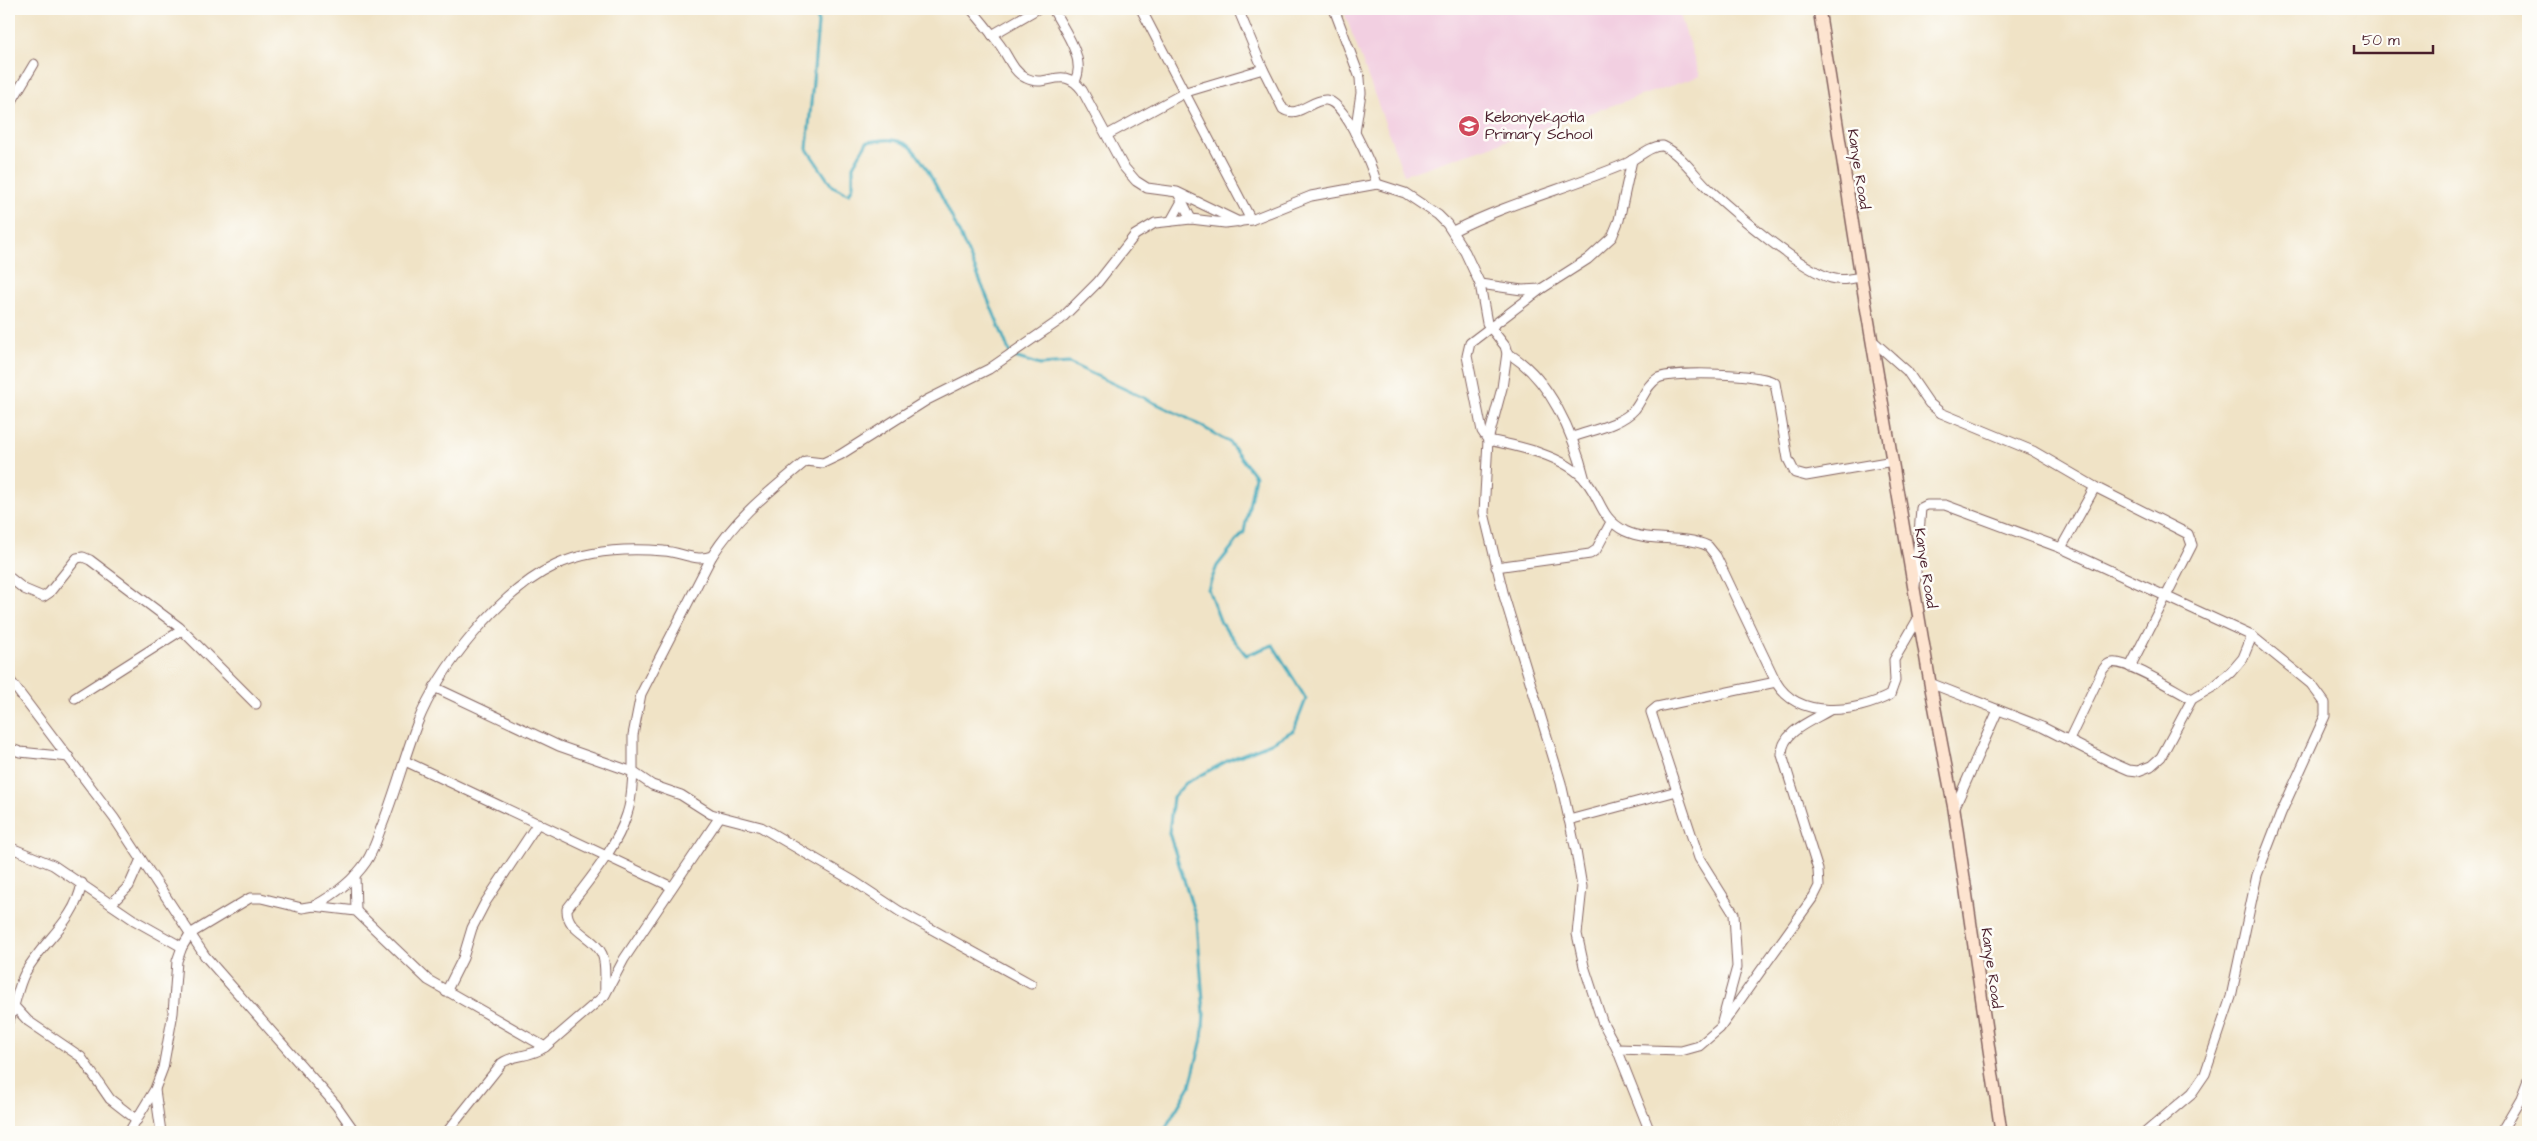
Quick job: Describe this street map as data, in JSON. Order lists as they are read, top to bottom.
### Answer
{
  "streets": {
    "main road": ["Kanye Road"]
  },
  "places": {
    "school or university": ["Kebonyekgotla Primary School"]
  },
  "scale_bar": "50 m"
}
